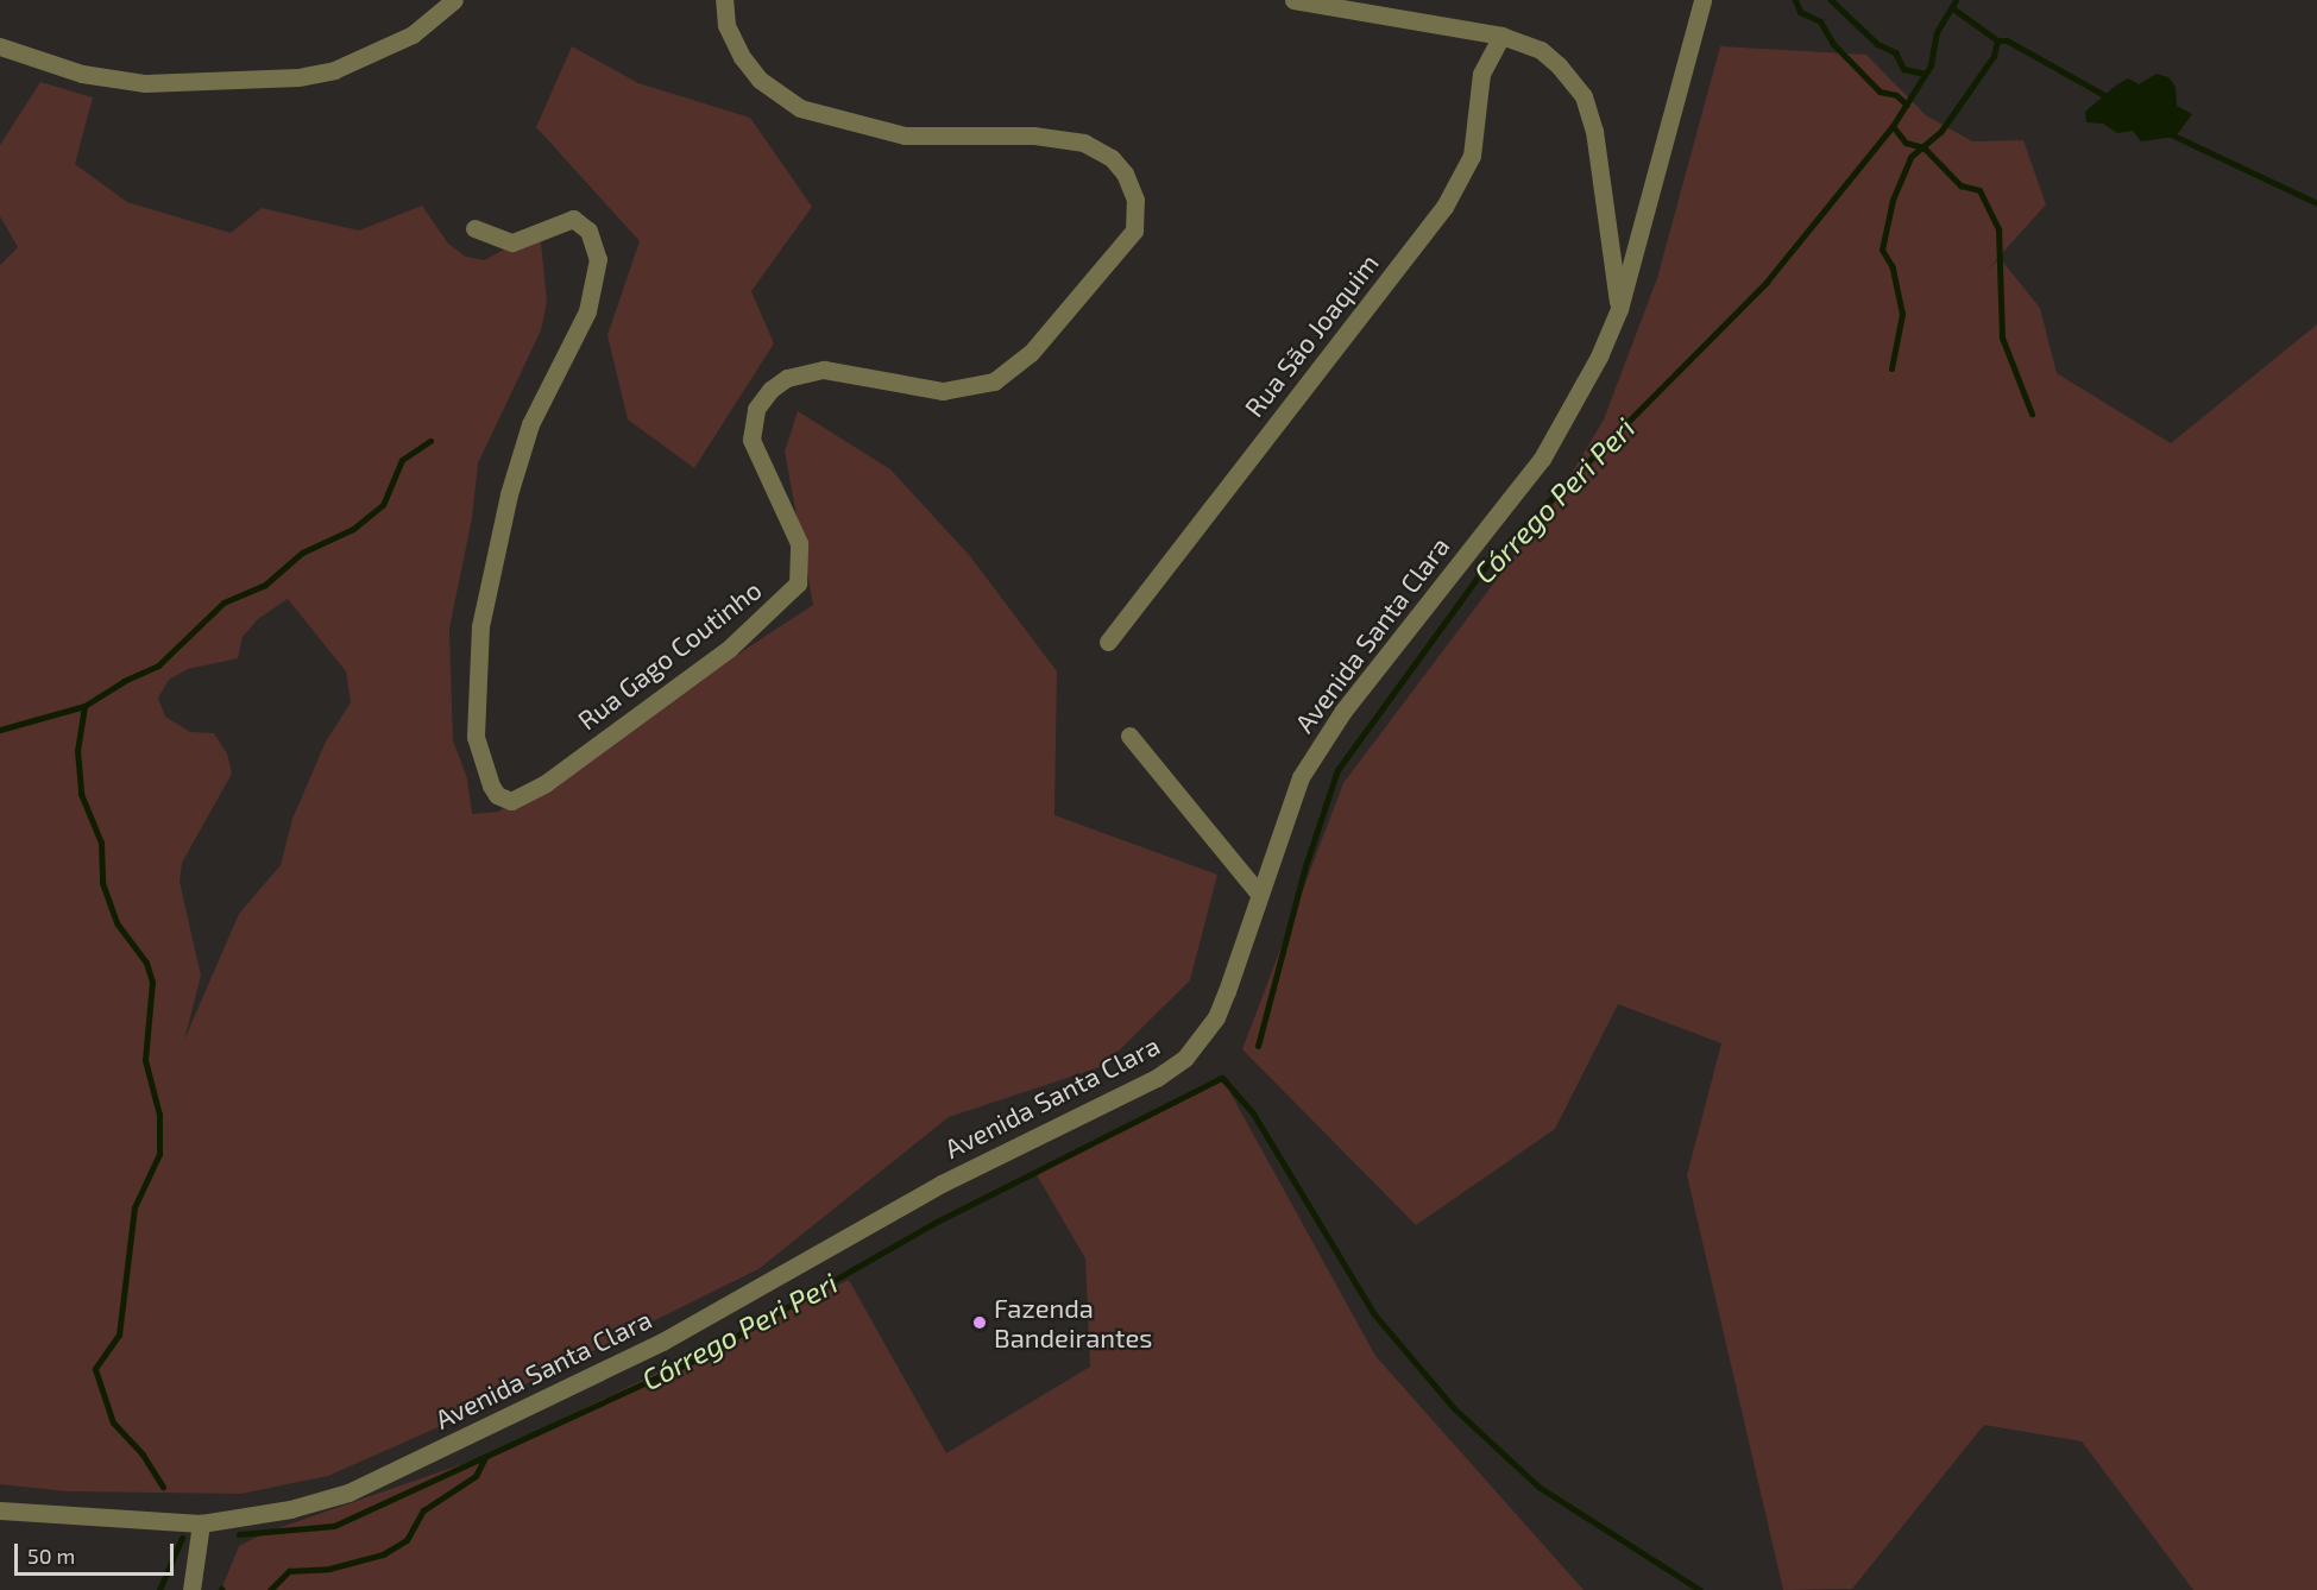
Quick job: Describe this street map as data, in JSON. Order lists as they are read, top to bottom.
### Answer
{
  "streets": {
    "street": ["Rua São Joaquim", "Avenida Santa Clara", "Rua Gago Coutinho"]
  },
  "water": ["Córrego Peri Peri"],
  "places": ["Fazenda Bandeirantes"],
  "scale_bar": "50 m"
}
